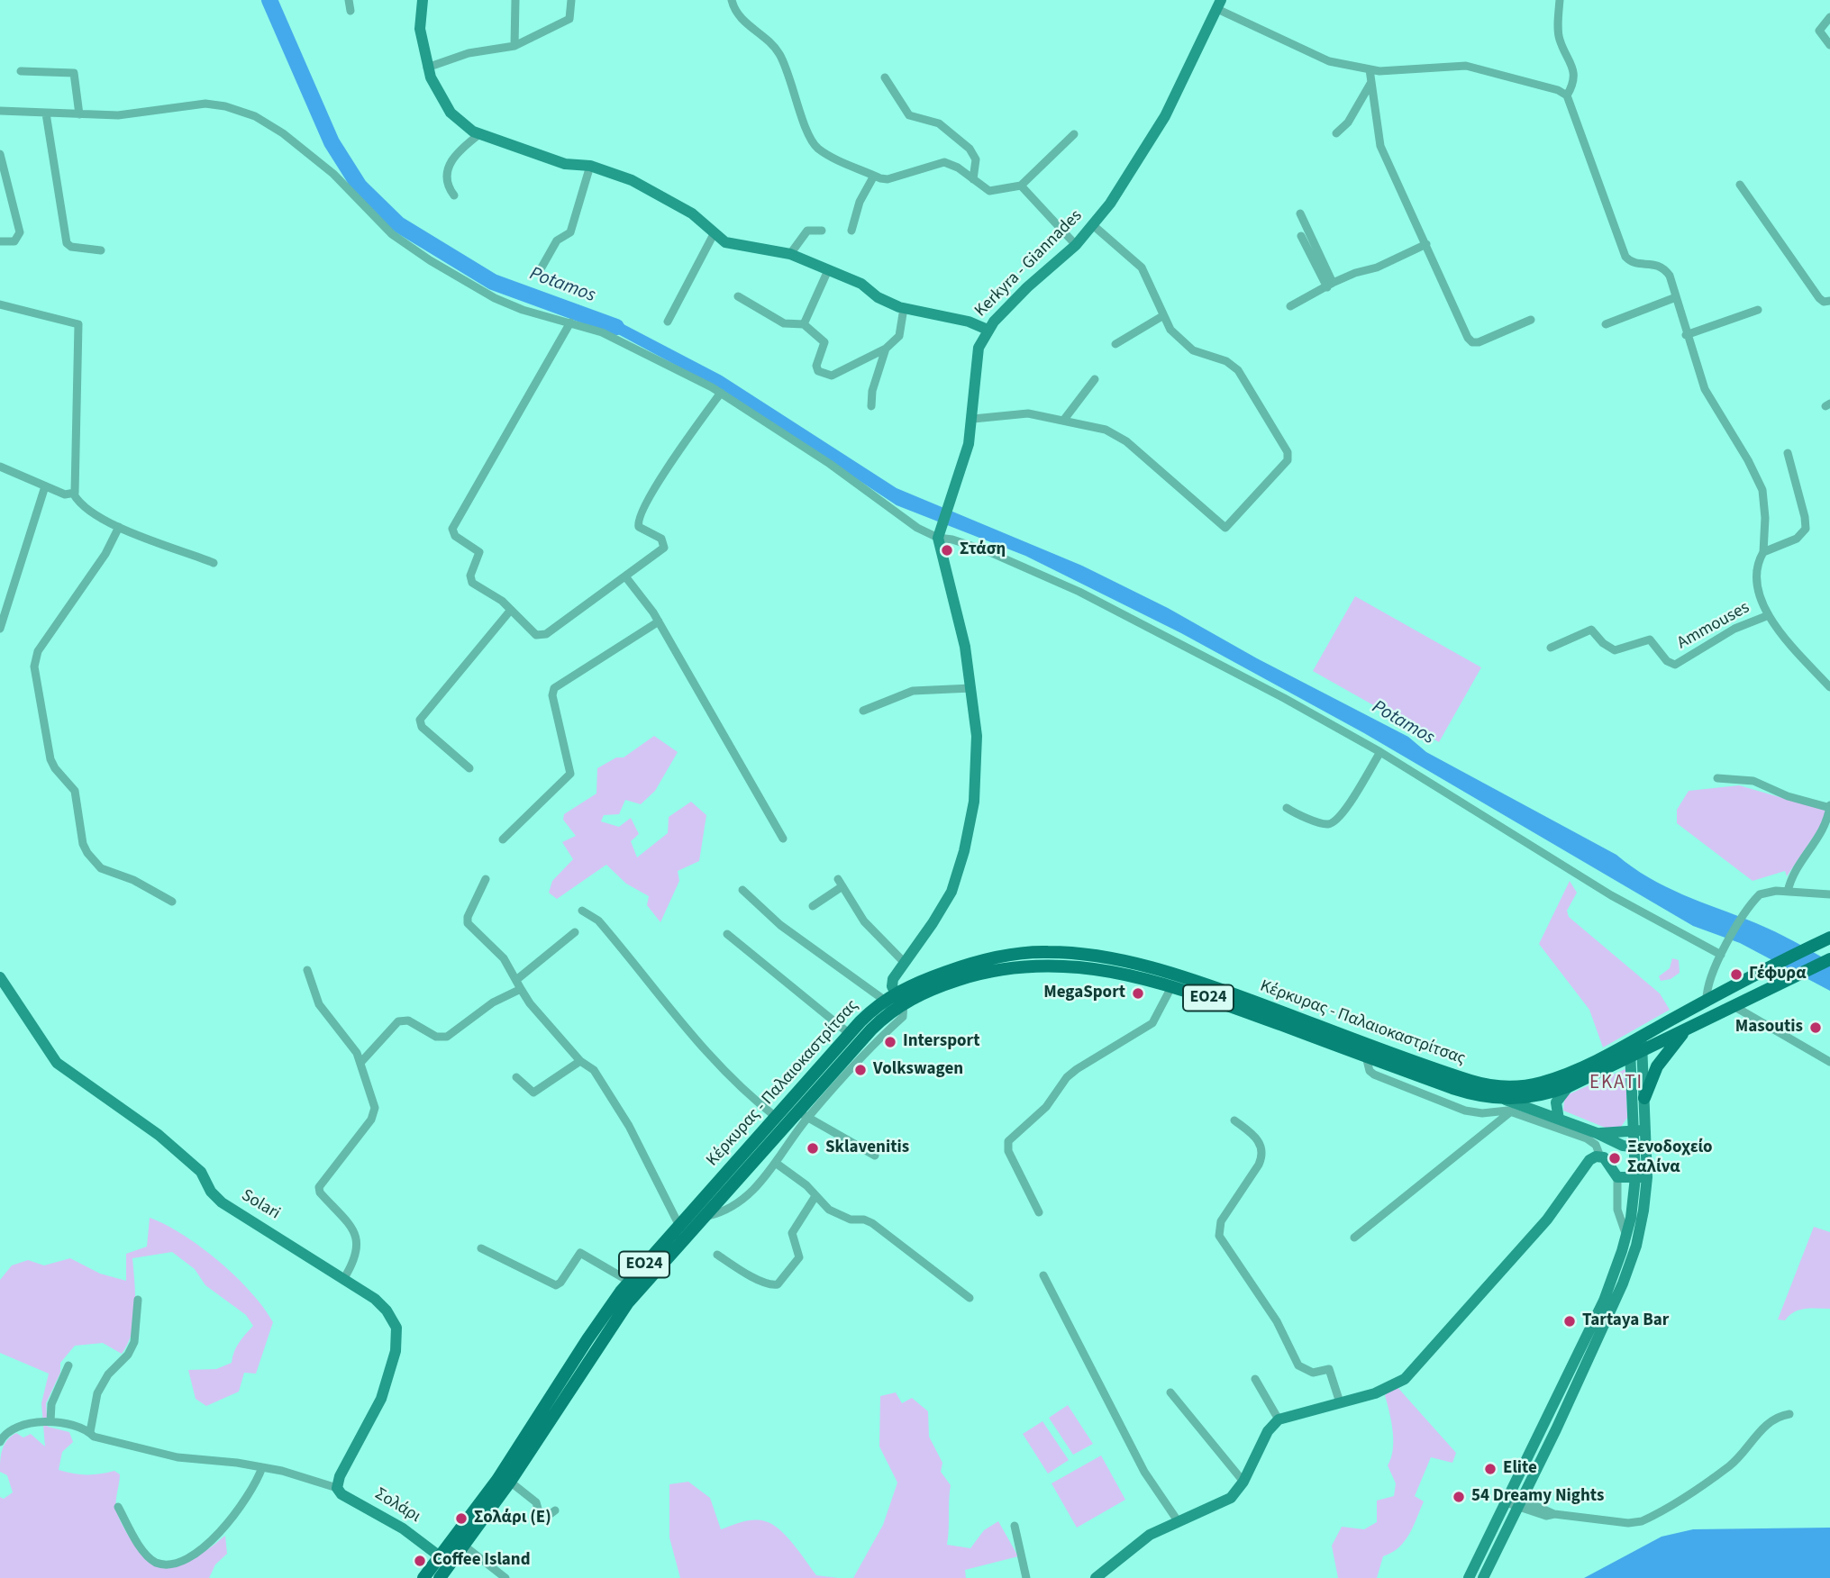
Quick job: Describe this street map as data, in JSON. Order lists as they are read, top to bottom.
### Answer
{
  "streets": {
    "main road": [
      "Kerkyra - Giannades",
      "ΕΟ24",
      "Κέρκυρας - Παλαιοκαστρίτσας",
      "Solari",
      "Σολάρι"
    ],
    "street": ["Ammouses"]
  },
  "crossings": [
    ["Κέρκυρας - Παλαιοκαστρίτσας", "Σολάρι"],
    ["Solari", "Σολάρι"]
  ],
  "districts": ["EKATI"],
  "water": ["Potamos"],
  "places": [
    "Στάση",
    "Γέφυρα",
    "MegaSport",
    "Masoutis",
    "Intersport",
    "Volkswagen",
    "Sklavenitis",
    "Ξενοδοχείο Σαλίνα",
    "Tartaya Bar",
    "Elite",
    "54 Dreamy Nights",
    "Σολάρι (E)",
    "Coffee Island"
  ]
}
